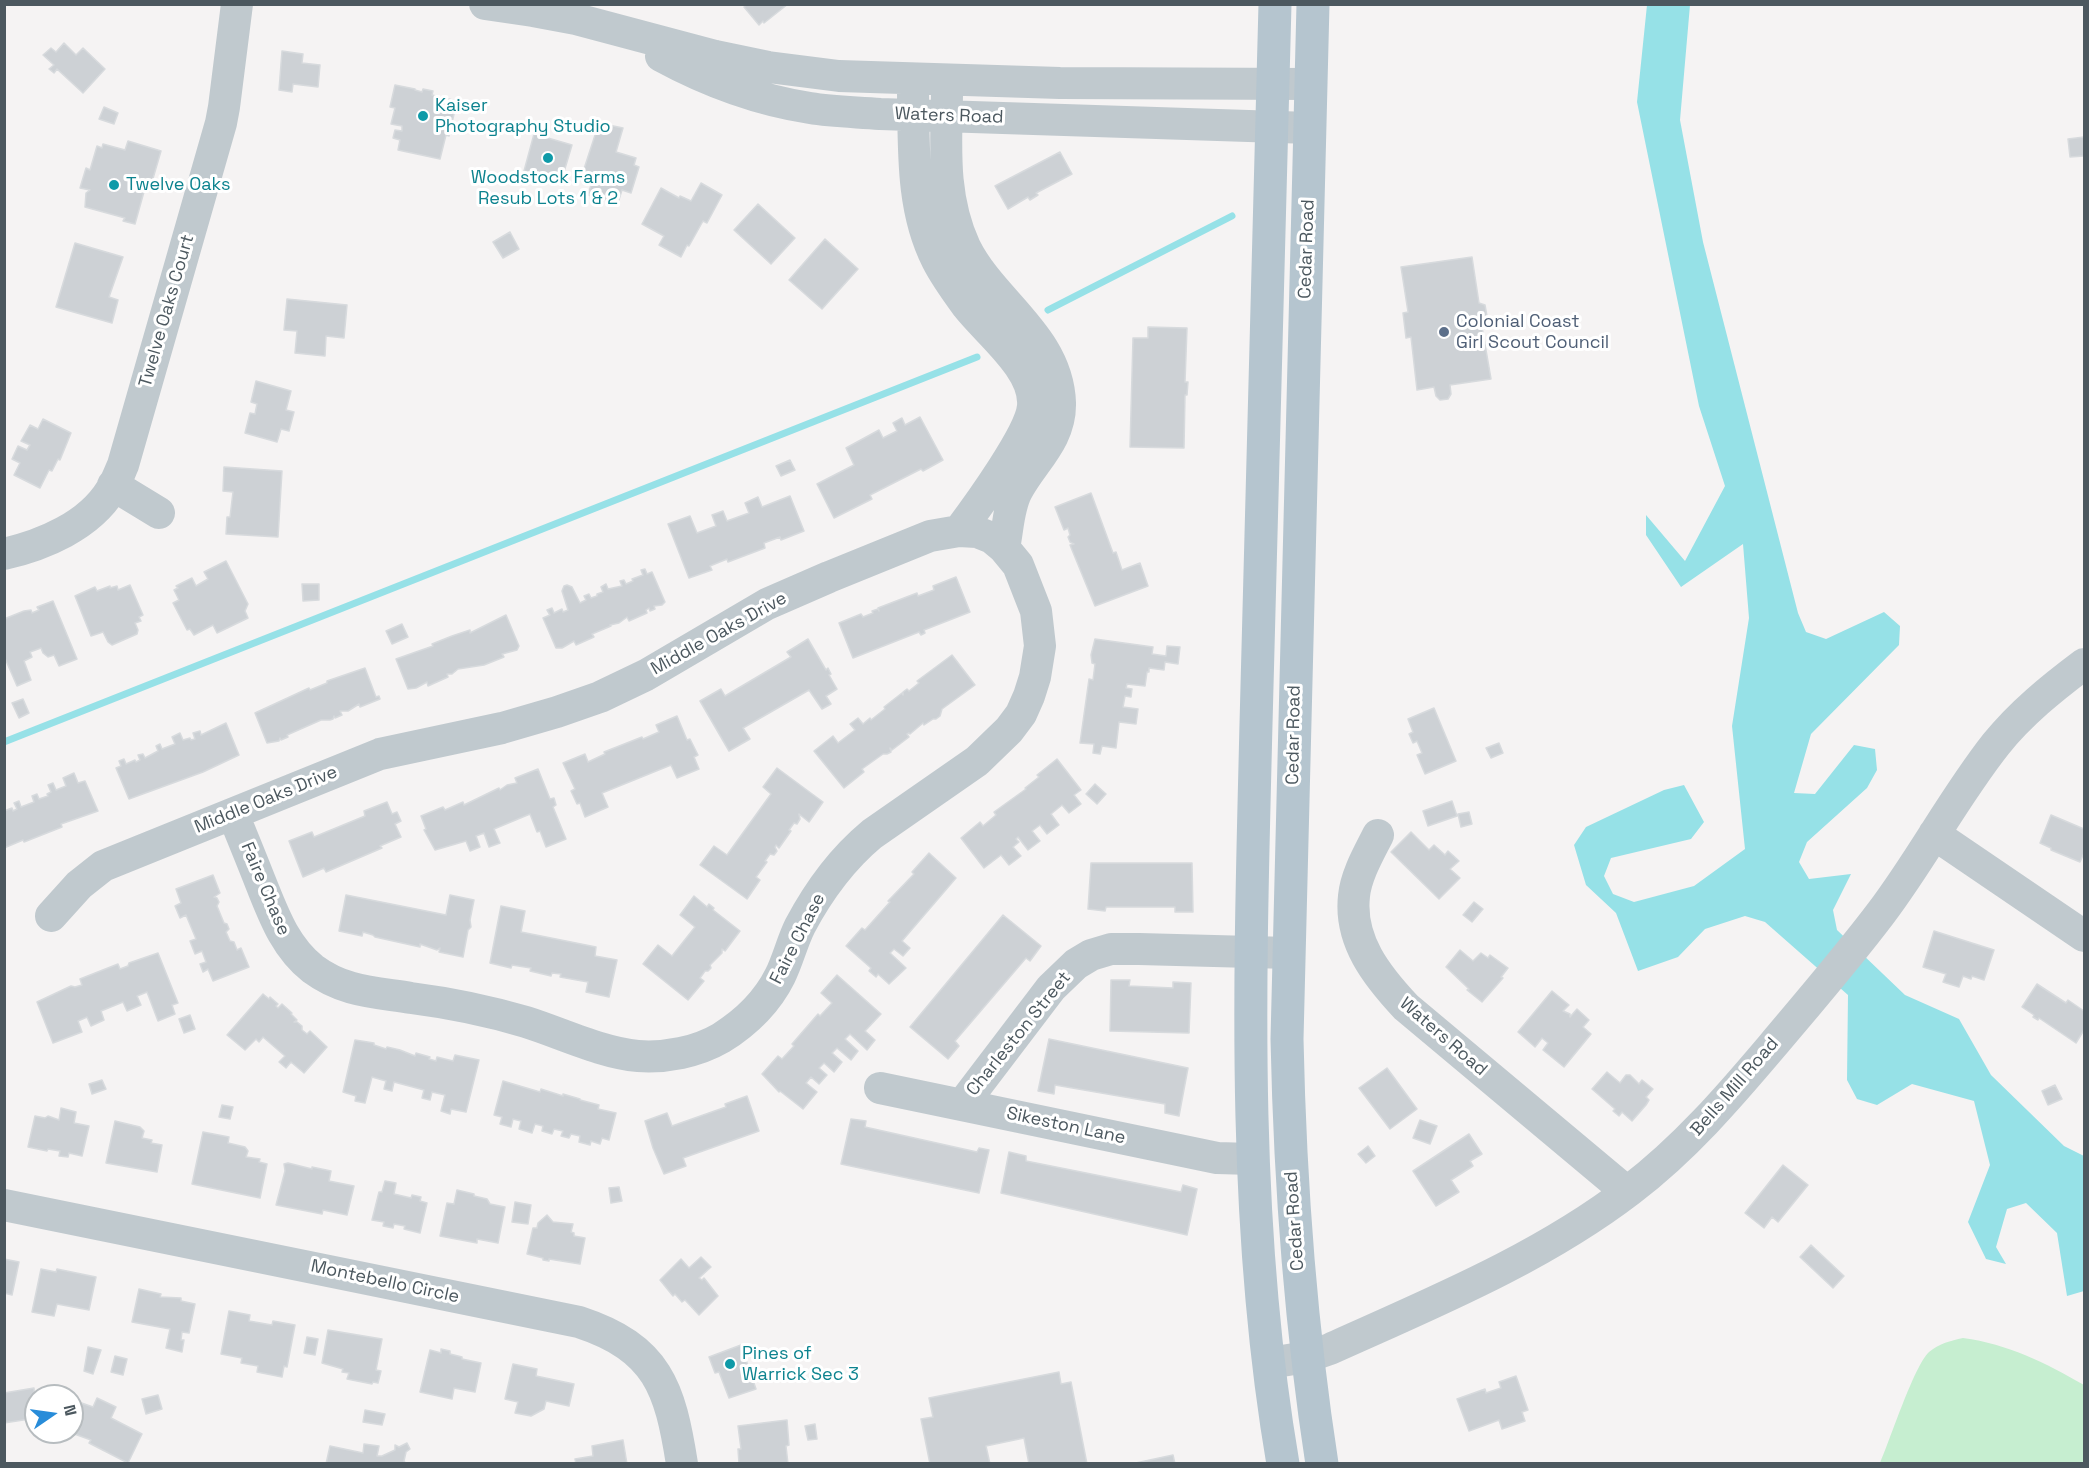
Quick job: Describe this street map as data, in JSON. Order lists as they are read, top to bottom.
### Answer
{
  "streets": {
    "main road": ["Cedar Road"],
    "street": [
      "Waters Road",
      "Twelve Oaks Court",
      "Middle Oaks Drive",
      "Faire Chase",
      "Charleston Street",
      "Bells Mill Road",
      "Sikeston Lane",
      "Montebello Circle"
    ]
  },
  "crossings": [
    ["Waters Road", "Cedar Road"],
    ["Waters Road", "Bells Mill Road"],
    ["Cedar Road", "Charleston Street"],
    ["Cedar Road", "Bells Mill Road"],
    ["Cedar Road", "Sikeston Lane"],
    ["Middle Oaks Drive", "Faire Chase"],
    ["Charleston Street", "Sikeston Lane"]
  ],
  "places": [
    "Kaiser Photography Studio",
    "Woodstock Farms Resub Lots 1 & 2",
    "Twelve Oaks",
    "Colonial Coast Girl Scout Council",
    "Pines of Warrick Sec 3"
  ],
  "north": "right"
}
